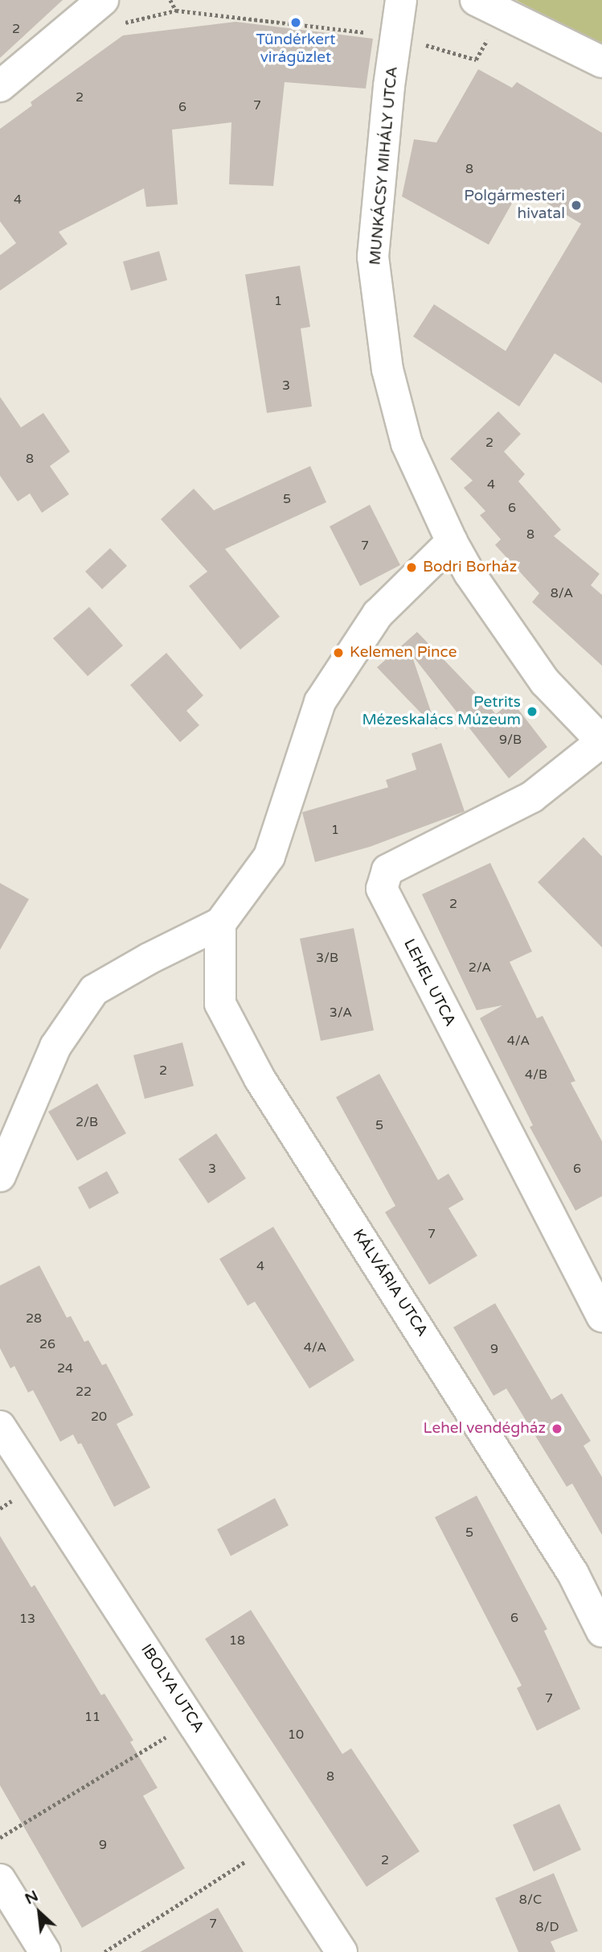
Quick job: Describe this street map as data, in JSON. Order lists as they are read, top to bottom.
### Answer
{
  "streets": {
    "street": [
      "MUNKÁCSY MIHÁLY UTCA",
      "LEHEL UTCA",
      "KÁLVÁRIA UTCA",
      "IBOLYA UTCA"
    ]
  },
  "crossings": [
    ["MUNKÁCSY MIHÁLY UTCA", "LEHEL UTCA"]
  ],
  "places": [
    "Tündérkert virágüzlet",
    "Polgármesteri hivatal",
    "Bodri Borház",
    "Kelemen Pince",
    "Petrits Mézeskalács Múzeum",
    "Lehel vendégház"
  ],
  "house_numbers": [
    "2",
    "2",
    "7",
    "6",
    "8",
    "4",
    "1",
    "3",
    "2",
    "8",
    "4",
    "5",
    "6",
    "8",
    "7",
    "8/A",
    "9/B",
    "1",
    "2",
    "3/B",
    "2/A",
    "3/A",
    "4/A",
    "2",
    "4/B",
    "2/B",
    "5",
    "3",
    "6",
    "7",
    "4",
    "28",
    "26",
    "4/A",
    "9",
    "24",
    "22",
    "20",
    "5",
    "6",
    "13",
    "18",
    "7",
    "11",
    "10",
    "8",
    "9",
    "2",
    "8/C",
    "7",
    "8/D"
  ],
  "north": "top left"
}
